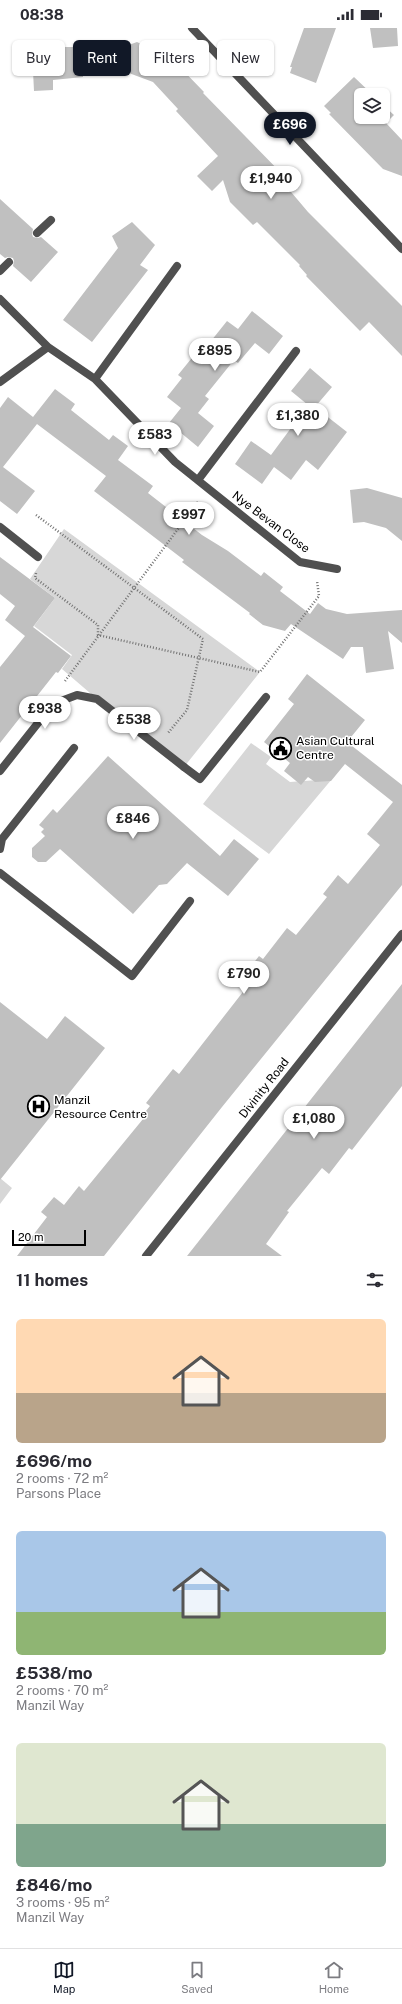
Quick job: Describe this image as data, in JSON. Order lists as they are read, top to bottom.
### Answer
{
  "streets": {
    "street": ["Nye Bevan Close", "Divinity Road"]
  },
  "places": {
    "public building": ["Asian Cultural Centre"],
    "hospital": ["Manzil Resource Centre"]
  },
  "scale_bar": "20 m",
  "page": {
    "status": "08:38",
    "chip": [
      "Buy",
      "Rent",
      "Filters",
      "New"
    ],
    "price": [
      "£696",
      "£1,940",
      "£895",
      "£1,380",
      "£583",
      "£997",
      "£938",
      "£538",
      "£846",
      "£790",
      "£1,080"
    ],
    "scale": "20 m",
    "heading": "11 homes",
    "list": [
      {
        "name": "£696/mo",
        "note": "2 rooms · 72 m² · Parsons Place"
      },
      {
        "name": "£538/mo",
        "note": "2 rooms · 70 m² · Manzil Way"
      },
      {
        "name": "£846/mo",
        "note": "3 rooms · 95 m² · Manzil Way"
      }
    ],
    "tabs": ["Map", "Saved", "Home"]
  }
}
